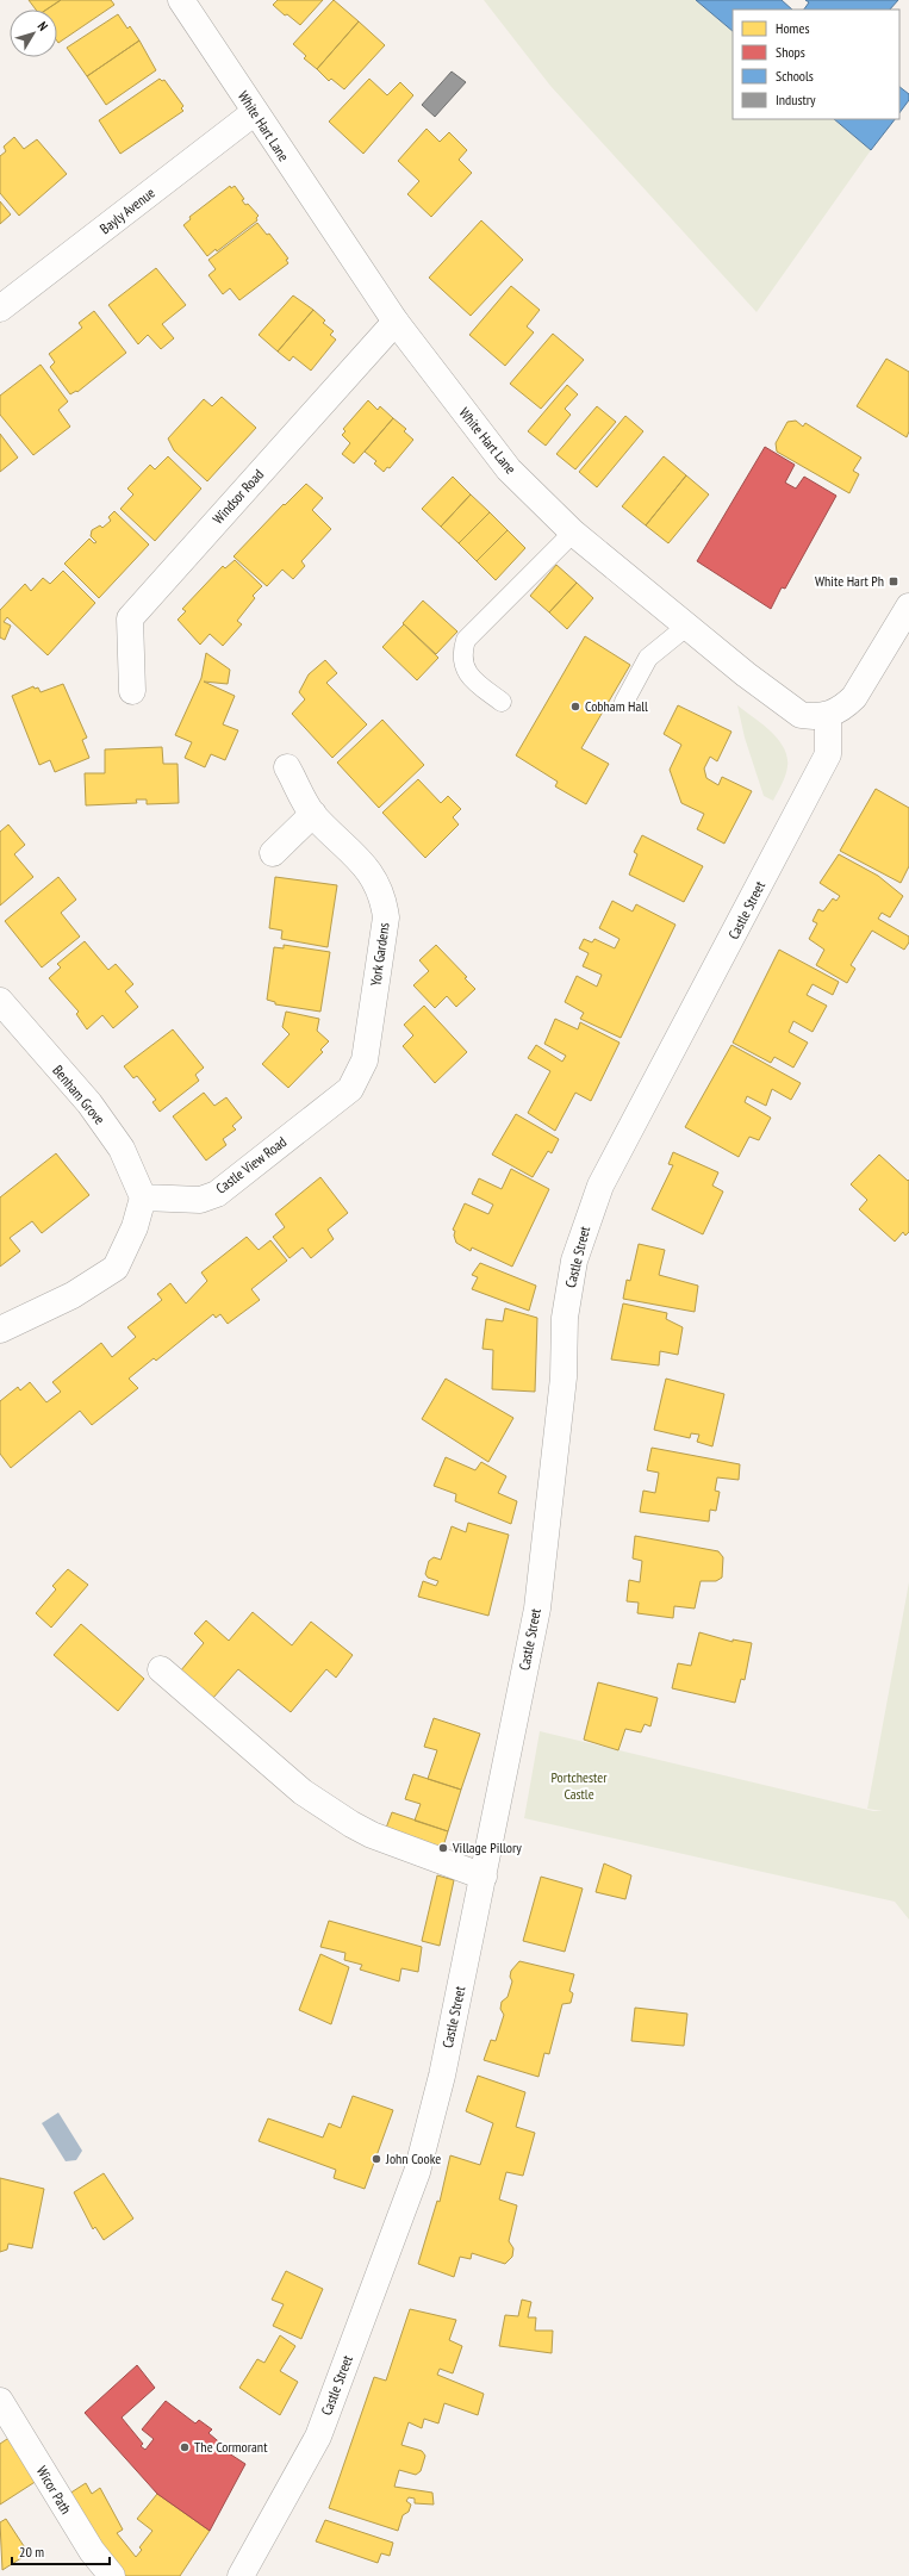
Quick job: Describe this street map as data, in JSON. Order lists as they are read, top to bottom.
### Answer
{
  "streets": {
    "street": [
      "White Hart Lane",
      "Bayly Avenue",
      "Windsor Road",
      "Castle Street",
      "York Gardens",
      "Benham Grove",
      "Castle View Road",
      "Wicor Path"
    ]
  },
  "crossings": [
    ["White Hart Lane", "Bayly Avenue"],
    ["White Hart Lane", "Windsor Road"],
    ["White Hart Lane", "Castle Street"],
    ["York Gardens", "Castle View Road"],
    ["Benham Grove", "Castle View Road"]
  ],
  "parks": ["Portchester Castle"],
  "places": {
    "transit": ["White Hart Ph"],
    "other": [
      "Cobham Hall",
      "Village Pillory",
      "John Cooke",
      "The Cormorant"
    ]
  },
  "legend": [
    "Homes",
    "Shops",
    "Schools",
    "Industry"
  ],
  "scale_bar": "20 m",
  "north": "top right"
}
